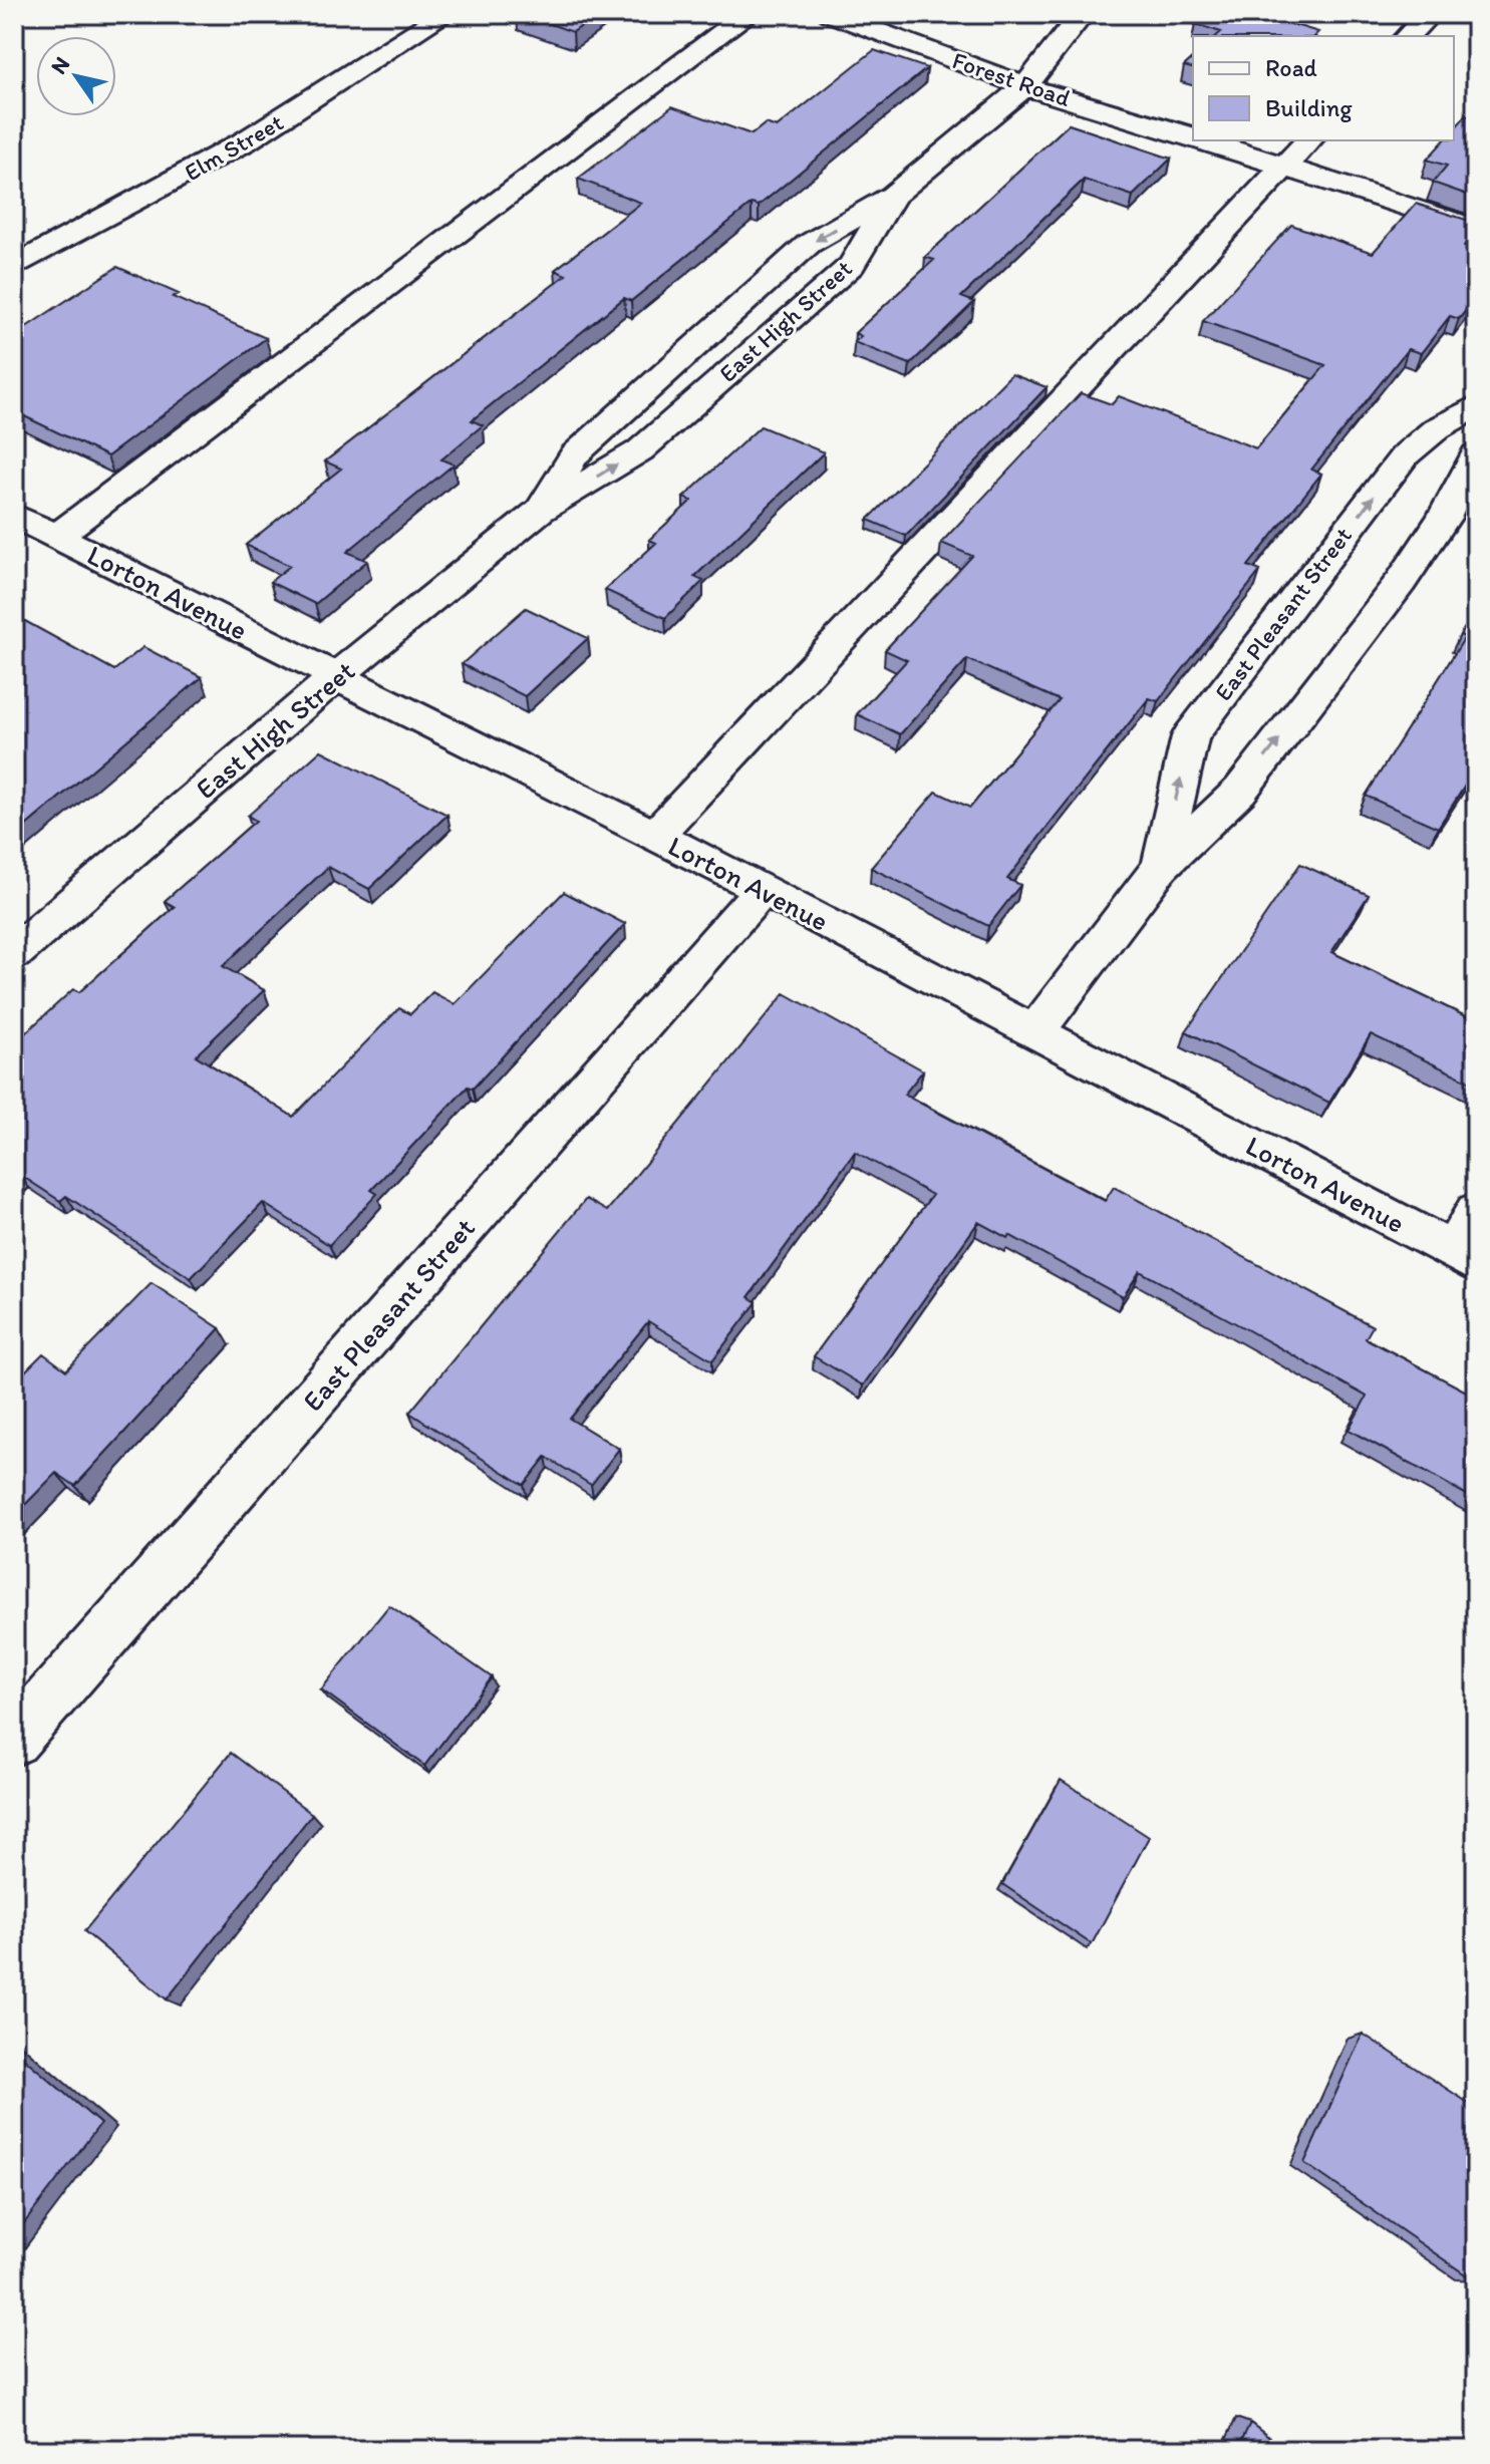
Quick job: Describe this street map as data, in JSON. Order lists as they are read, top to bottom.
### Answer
{
  "streets": {
    "street": [
      "Forest Road",
      "Elm Street",
      "East High Street",
      "Lorton Avenue",
      "East Pleasant Street"
    ]
  },
  "crossings": [
    ["Forest Road", "East High Street"],
    ["East High Street", "Lorton Avenue"],
    ["Lorton Avenue", "East Pleasant Street"]
  ],
  "legend": ["Road", "Building"],
  "north": "top left"
}
